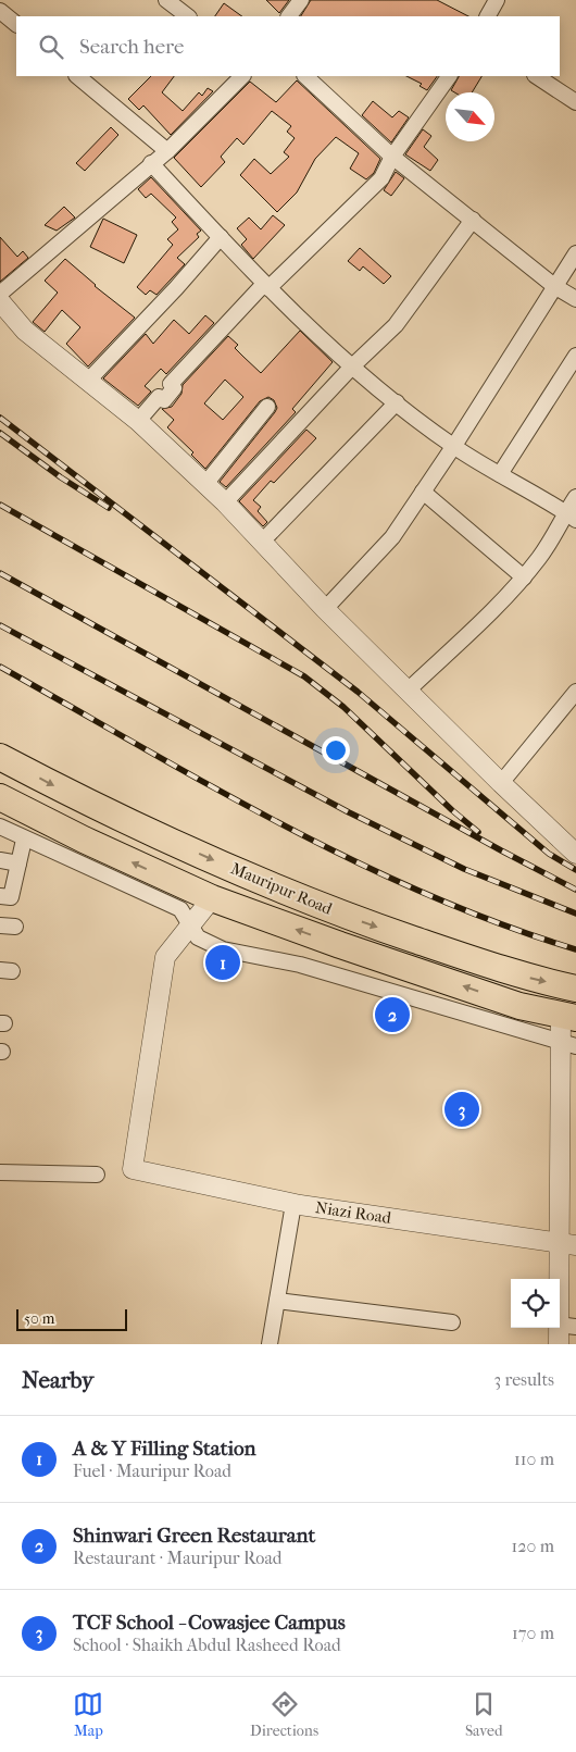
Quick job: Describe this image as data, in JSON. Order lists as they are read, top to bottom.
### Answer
{
  "streets": {
    "highway": ["Mauripur Road"],
    "street": ["Niazi Road"]
  },
  "scale_bar": "50 m",
  "north": "bottom right",
  "page": {
    "search": "Search here",
    "pins": ["1", "2", "3"],
    "scale": "50 m",
    "heading": ["Nearby", "3 results"],
    "list": [
      {
        "mark": "1",
        "name": "A & Y Filling Station",
        "note": "Fuel · Mauripur Road",
        "value": "110 m"
      },
      {
        "mark": "2",
        "name": "Shinwari Green Restaurant",
        "note": "Restaurant · Mauripur Road",
        "value": "120 m"
      },
      {
        "mark": "3",
        "name": "TCF School - Cowasjee Campus",
        "note": "School · Shaikh Abdul Rasheed Road",
        "value": "170 m"
      }
    ],
    "nav": ["Map", "Directions", "Saved"]
  }
}
